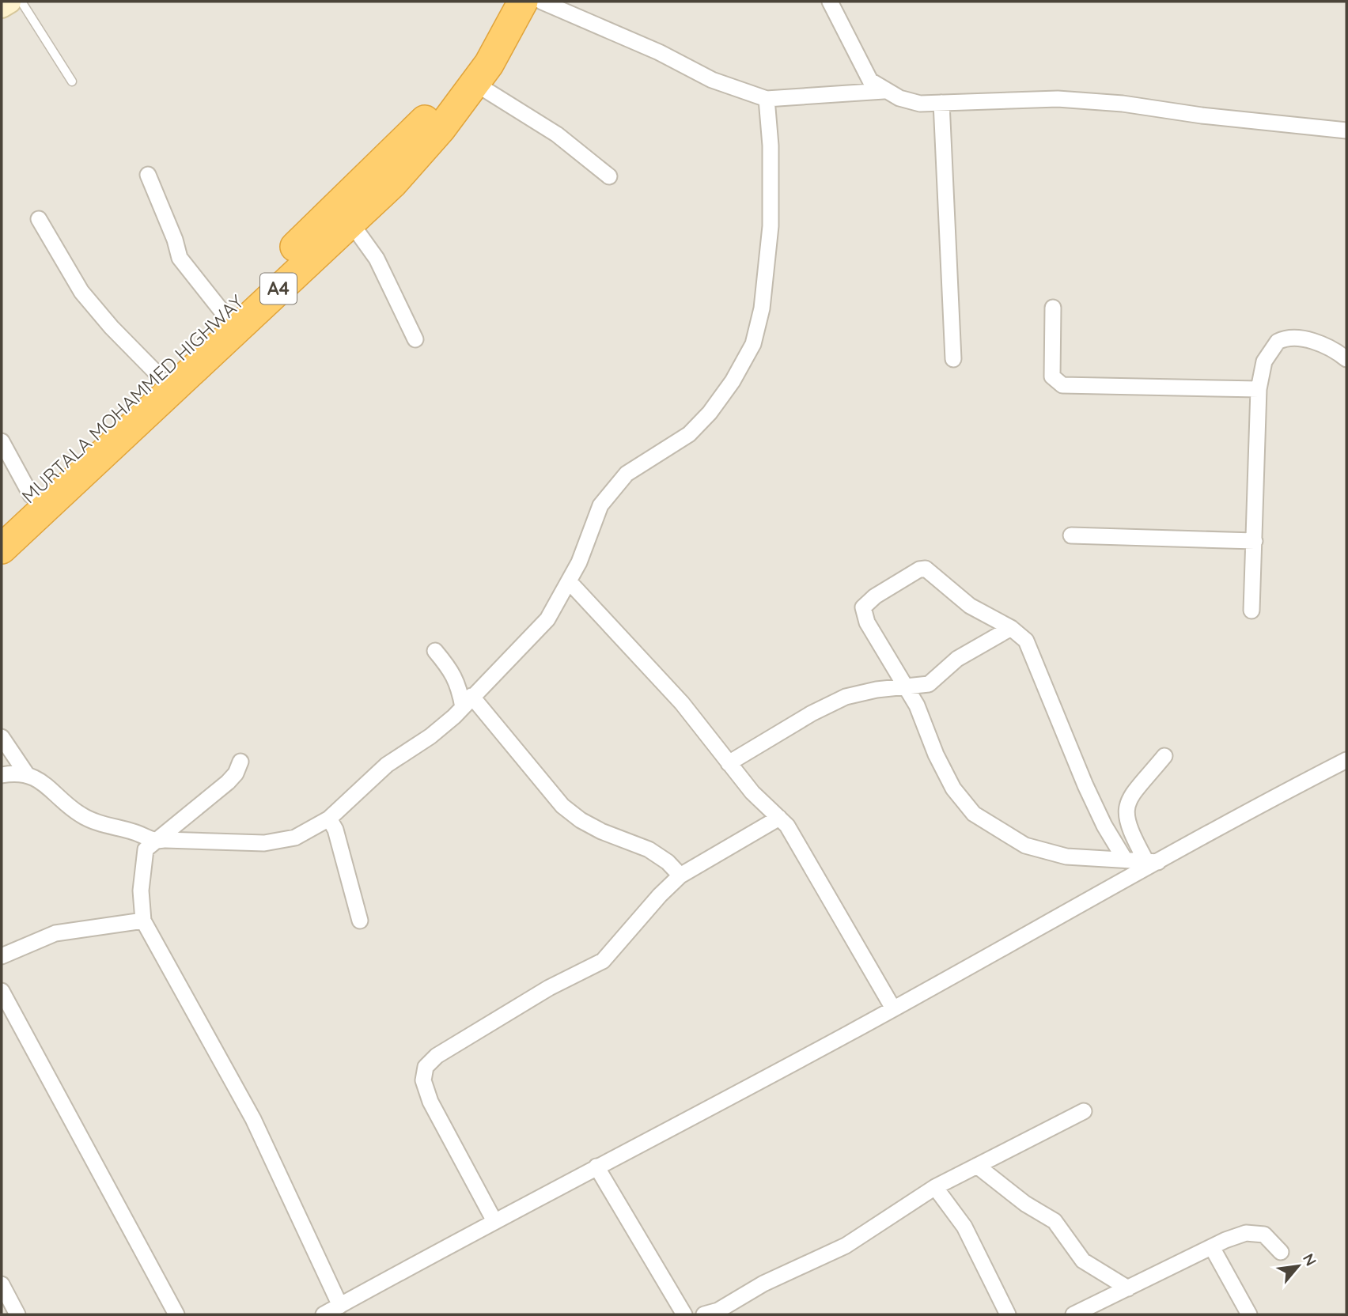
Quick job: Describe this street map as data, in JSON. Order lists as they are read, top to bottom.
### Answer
{
  "streets": {
    "highway": ["A4", "MURTALA MOHAMMED HIGHWAY"]
  },
  "north": "top right"
}
